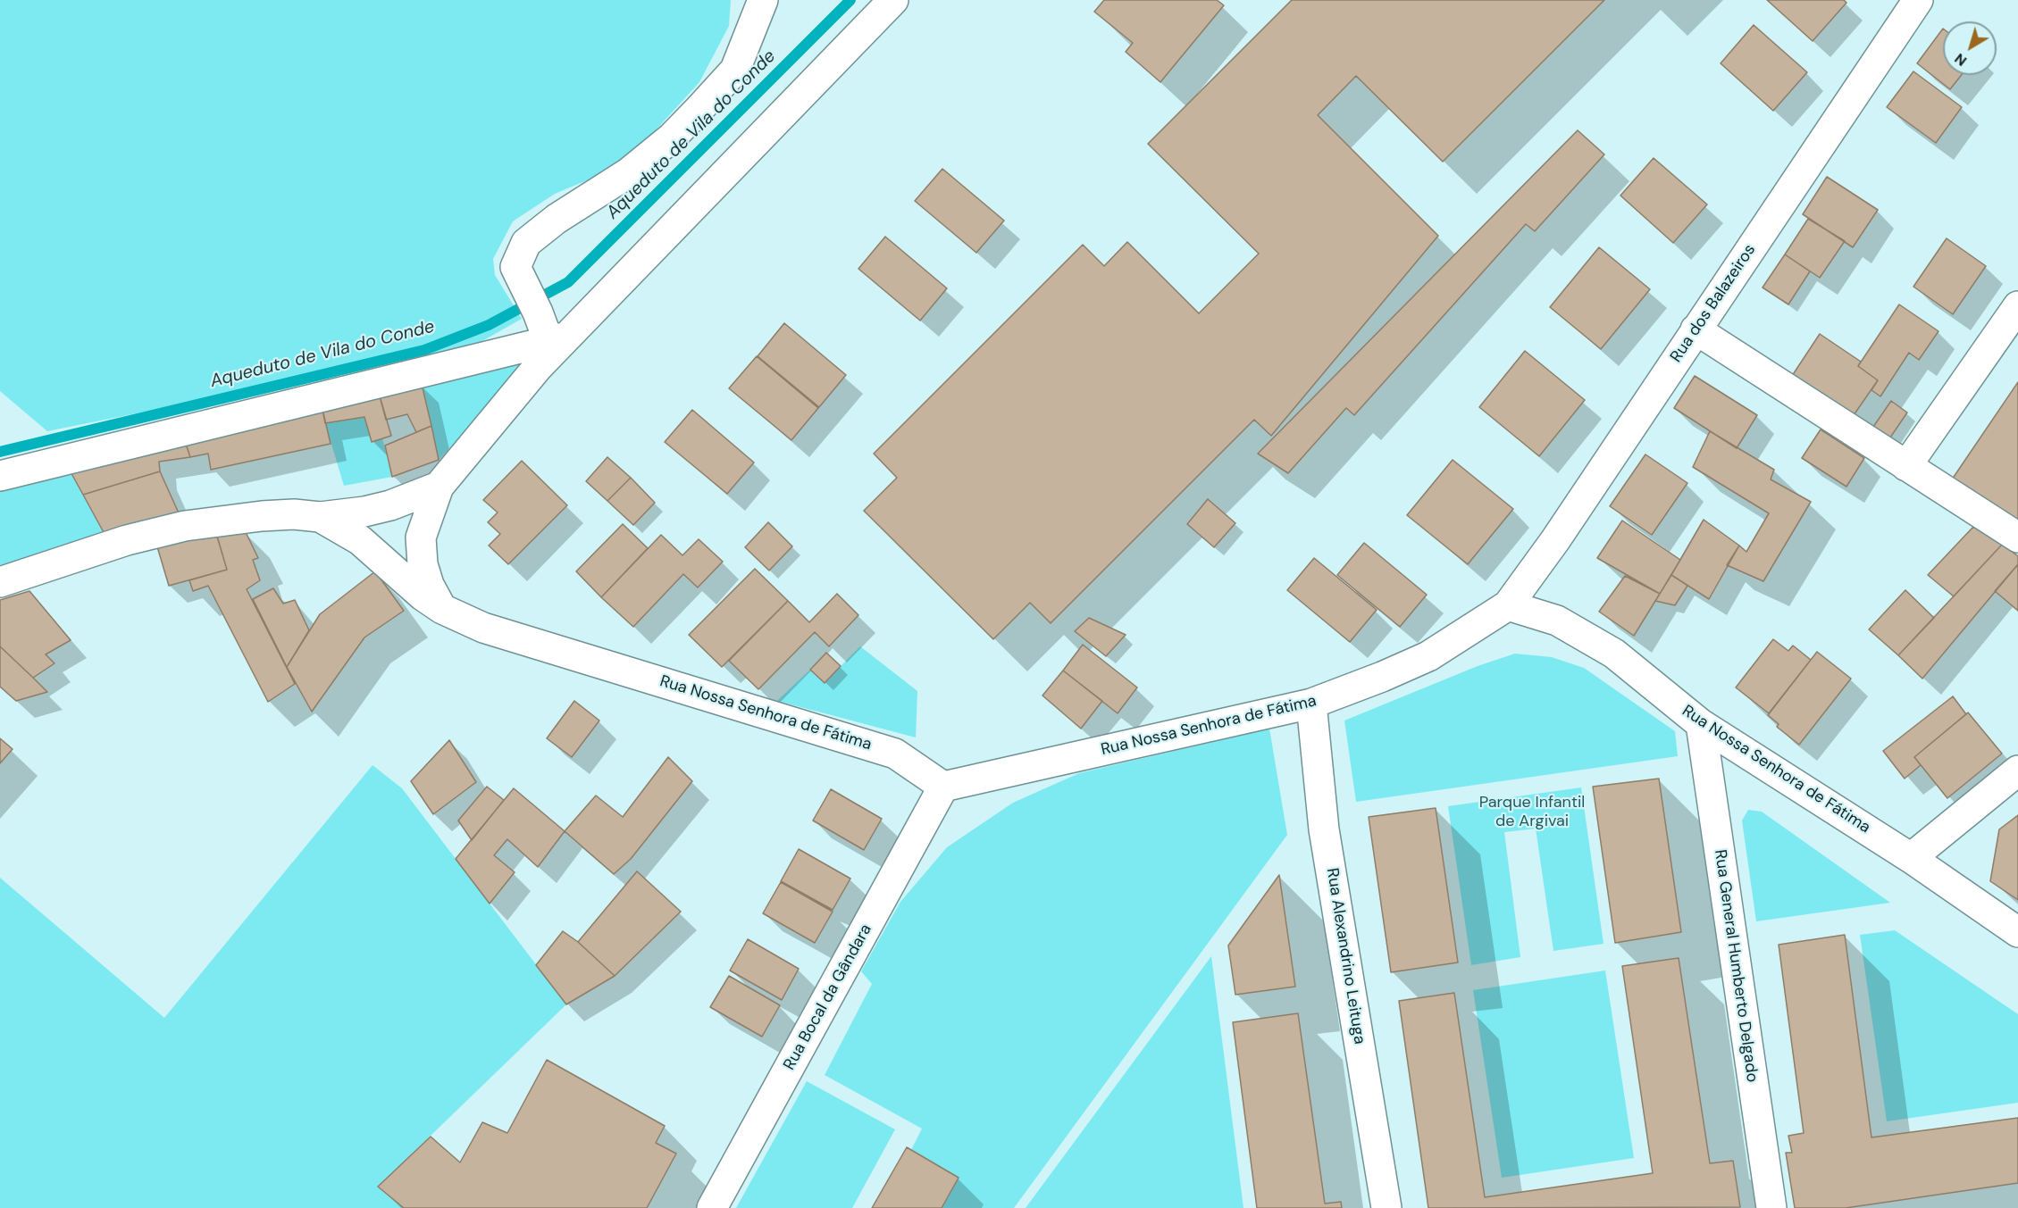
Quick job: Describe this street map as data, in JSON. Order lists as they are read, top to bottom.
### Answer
{
  "streets": {
    "street": [
      "Rua dos Balazeiros",
      "Rua Nossa Senhora de Fátima",
      "Rua Alexandrino Leituga",
      "Rua General Humberto Delgado",
      "Rua Bocal da Gândara"
    ]
  },
  "crossings": [
    ["Rua dos Balazeiros", "Rua Nossa Senhora de Fátima"],
    ["Rua Nossa Senhora de Fátima", "Rua Alexandrino Leituga"],
    ["Rua Nossa Senhora de Fátima", "Rua General Humberto Delgado"],
    ["Rua Nossa Senhora de Fátima", "Rua Bocal da Gândara"]
  ],
  "water": ["Aqueduto de Vila do Conde"],
  "parks": ["Parque Infantil de Argivai"],
  "north": "bottom left"
}
